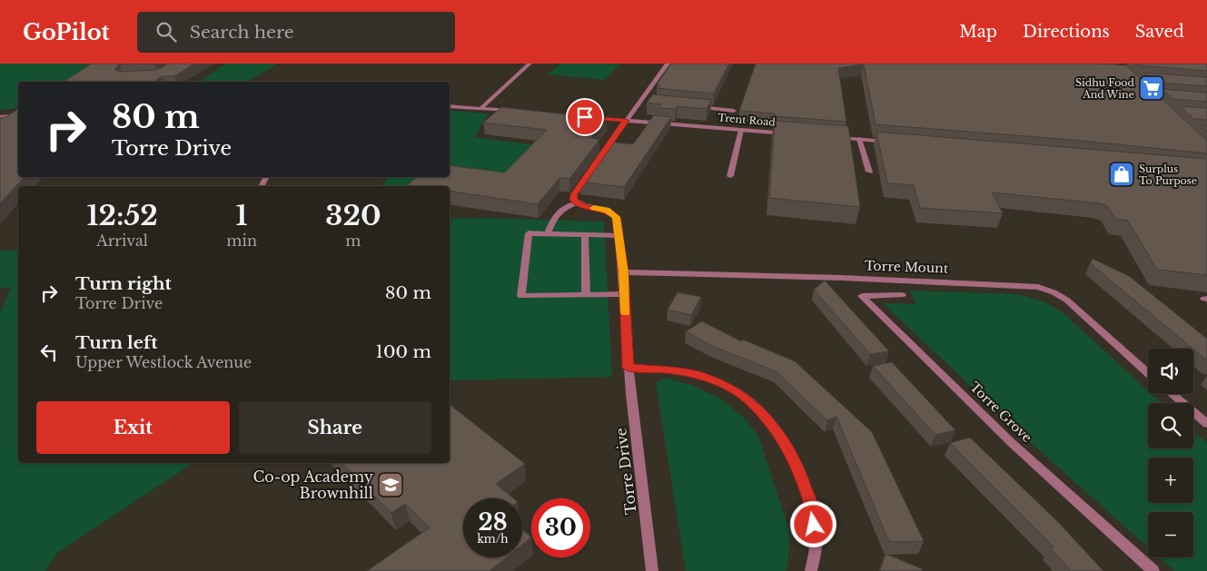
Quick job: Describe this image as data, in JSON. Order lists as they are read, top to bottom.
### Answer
{
  "streets": {
    "street": [
      "Trent Road",
      "Torre Mount",
      "Torre Grove",
      "Torre Drive"
    ]
  },
  "crossings": [
    ["Torre Mount", "Torre Drive"]
  ],
  "places": {
    "supermarket": ["Sidhu Food And Wine"],
    "shop": ["Surplus To Purpose"],
    "school or university": ["Co-op Academy Brownhill"]
  },
  "page": {
    "header": "GoPilot",
    "search": "Search here",
    "nav": ["Map", "Directions", "Saved"],
    "turn": ["80 m", "Torre Drive"],
    "eta": [
      "12:52",
      "Arrival",
      "1",
      "min",
      "320",
      "m"
    ],
    "list": [
      {
        "name": "Turn right",
        "note": "Torre Drive",
        "value": "80 m"
      },
      {
        "name": "Turn left",
        "note": "Upper Westlock Avenue",
        "value": "100 m"
      }
    ],
    "map_buttons": ["+", "−"],
    "buttons": ["Exit", "Share"],
    "speed": "28 km/h",
    "limit": "30"
  }
}
